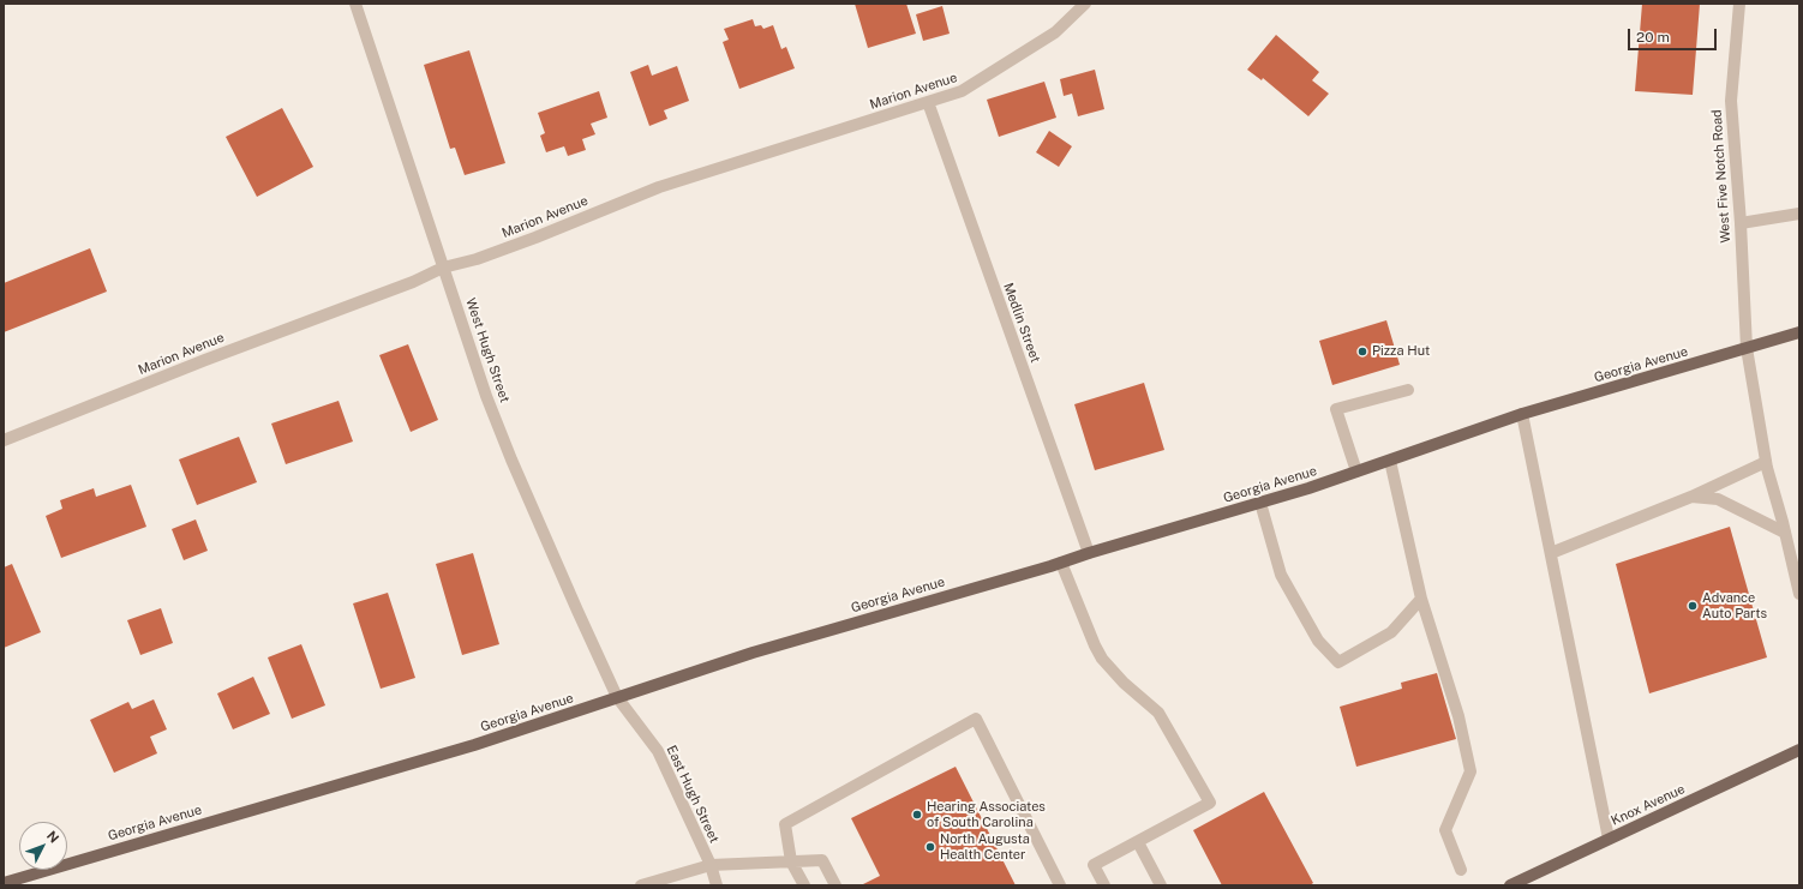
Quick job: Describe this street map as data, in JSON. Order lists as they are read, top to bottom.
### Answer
{
  "streets": {
    "main road": ["Georgia Avenue", "Knox Avenue"],
    "street": [
      "Marion Avenue",
      "West Five Notch Road",
      "Medlin Street",
      "West Hugh Street",
      "East Hugh Street"
    ]
  },
  "crossings": [
    ["Marion Avenue", "Medlin Street"],
    ["Marion Avenue", "West Hugh Street"],
    ["West Five Notch Road", "Georgia Avenue"],
    ["Medlin Street", "Georgia Avenue"],
    ["West Hugh Street", "Georgia Avenue"],
    ["West Hugh Street", "East Hugh Street"],
    ["Georgia Avenue", "East Hugh Street"]
  ],
  "places": [
    "Pizza Hut",
    "Advance Auto Parts",
    "Hearing Associates of South Carolina",
    "North Augusta Health Center"
  ],
  "scale_bar": "20 m",
  "north": "top right"
}
